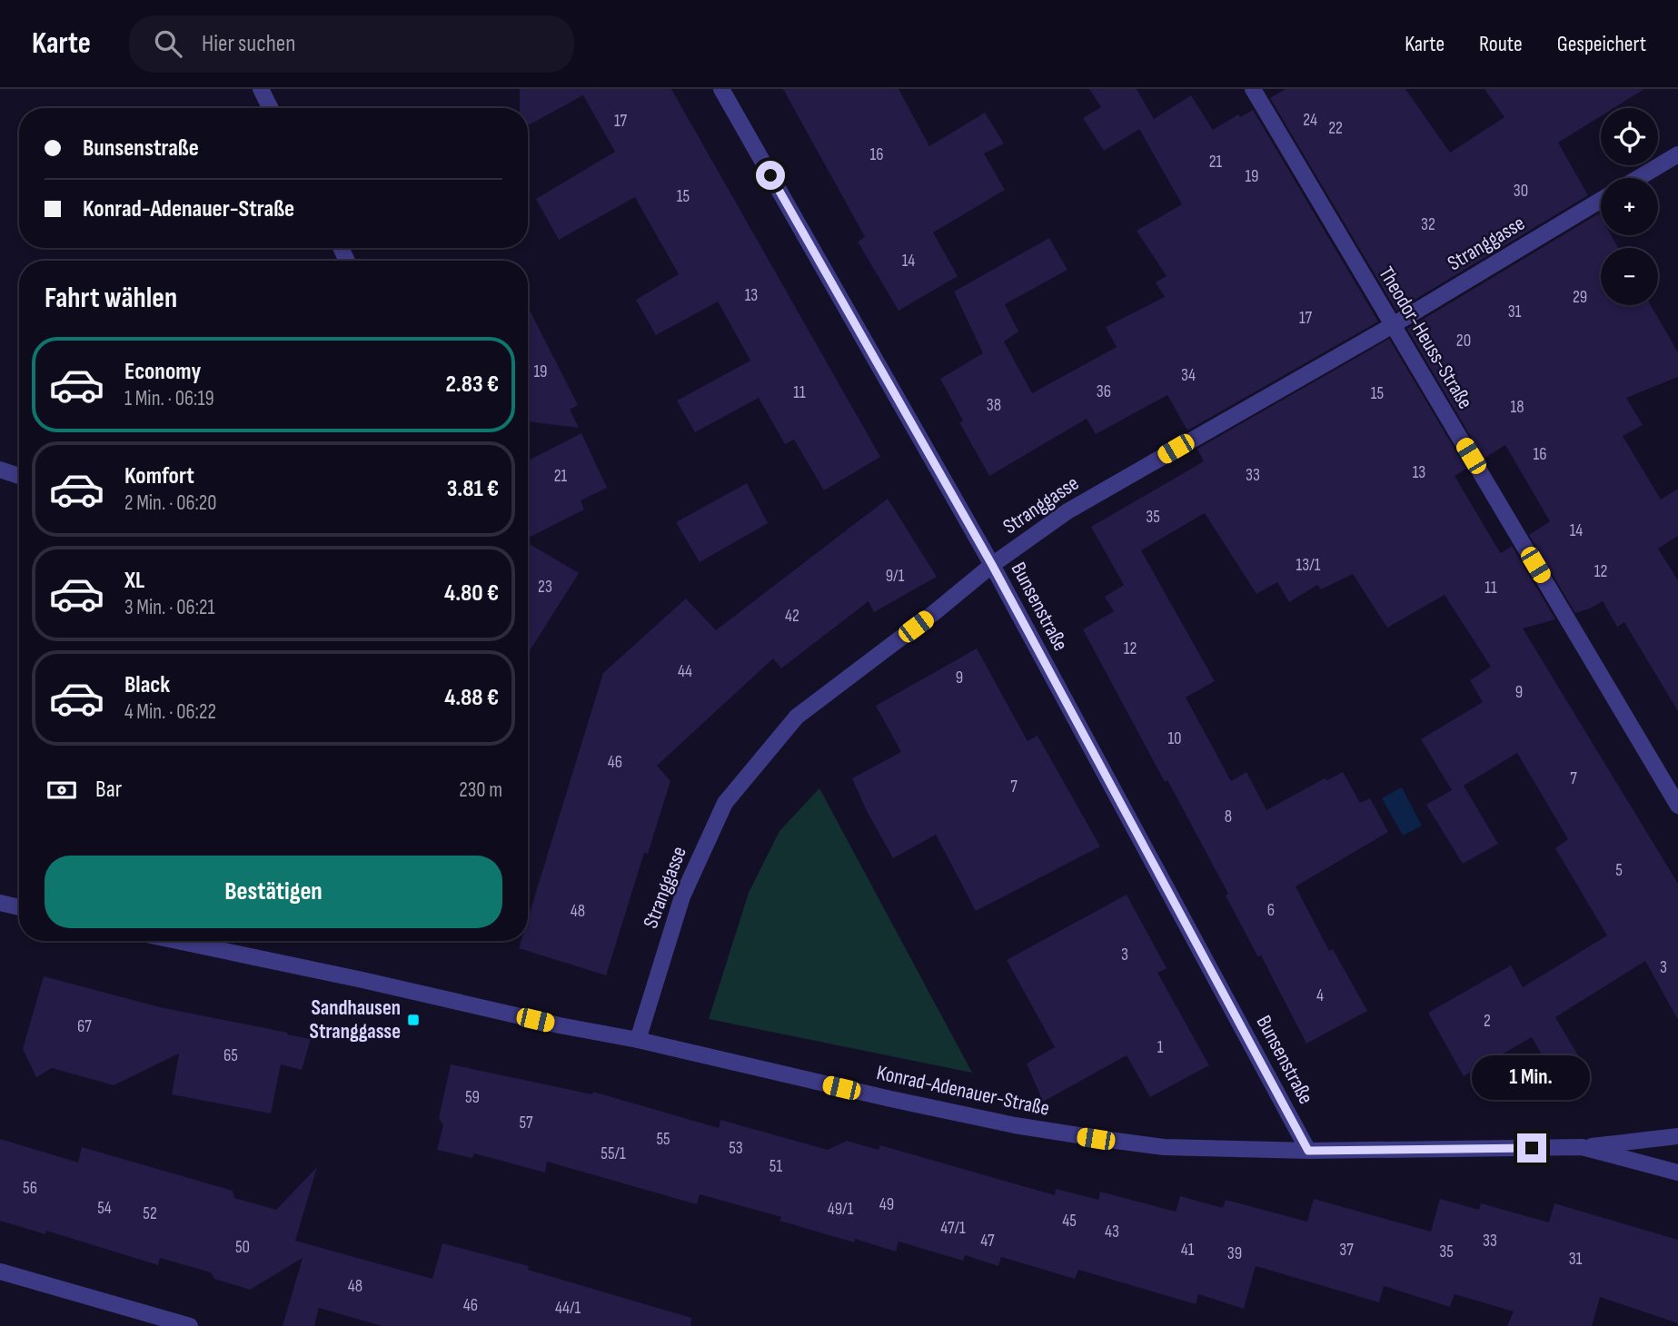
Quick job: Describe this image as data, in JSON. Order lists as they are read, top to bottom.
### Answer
{
  "streets": {
    "street": [
      "Stranggasse",
      "Theodor-Heuss-Straße",
      "Bunsenstraße",
      "Konrad-Adenauer-Straße"
    ]
  },
  "crossings": [
    ["Stranggasse", "Theodor-Heuss-Straße"],
    ["Stranggasse", "Bunsenstraße"],
    ["Stranggasse", "Konrad-Adenauer-Straße"],
    ["Bunsenstraße", "Konrad-Adenauer-Straße"]
  ],
  "places": {
    "transit": ["Sandhausen Stranggasse"]
  },
  "house_numbers": [
    "24",
    "17",
    "22",
    "16",
    "21",
    "19",
    "30",
    "15",
    "32",
    "14",
    "13",
    "29",
    "31",
    "17",
    "20",
    "19",
    "34",
    "36",
    "11",
    "15",
    "38",
    "18",
    "16",
    "13",
    "33",
    "21",
    "35",
    "14",
    "13/1",
    "12",
    "9/1",
    "23",
    "11",
    "42",
    "12",
    "44",
    "9",
    "9",
    "10",
    "46",
    "7",
    "7",
    "8",
    "5",
    "6",
    "48",
    "3",
    "3",
    "4",
    "2",
    "67",
    "1",
    "65",
    "59",
    "57",
    "55",
    "53",
    "55/1",
    "51",
    "56",
    "49",
    "54",
    "49/1",
    "52",
    "45",
    "47/1",
    "43",
    "47",
    "33",
    "50",
    "41",
    "37",
    "35",
    "39",
    "31",
    "48",
    "46",
    "44/1"
  ],
  "page": {
    "header": "Karte",
    "search": "Hier suchen",
    "nav": ["Karte", "Route", "Gespeichert"],
    "map_buttons": ["+", "−"],
    "banner": ["Bunsenstraße", "Konrad-Adenauer-Straße"],
    "heading": "Fahrt wählen",
    "list": [
      {
        "name": "Economy",
        "note": "1 Min. · 06:19",
        "value": "2.83 €"
      },
      {
        "name": "Komfort",
        "note": "2 Min. · 06:20",
        "value": "3.81 €"
      },
      {
        "name": "XL",
        "note": "3 Min. · 06:21",
        "value": "4.80 €"
      },
      {
        "name": "Black",
        "note": "4 Min. · 06:22",
        "value": "4.88 €"
      }
    ],
    "pay": ["Bar", "230 m"],
    "buttons": "Bestätigen",
    "bubble": "1 Min."
  }
}
